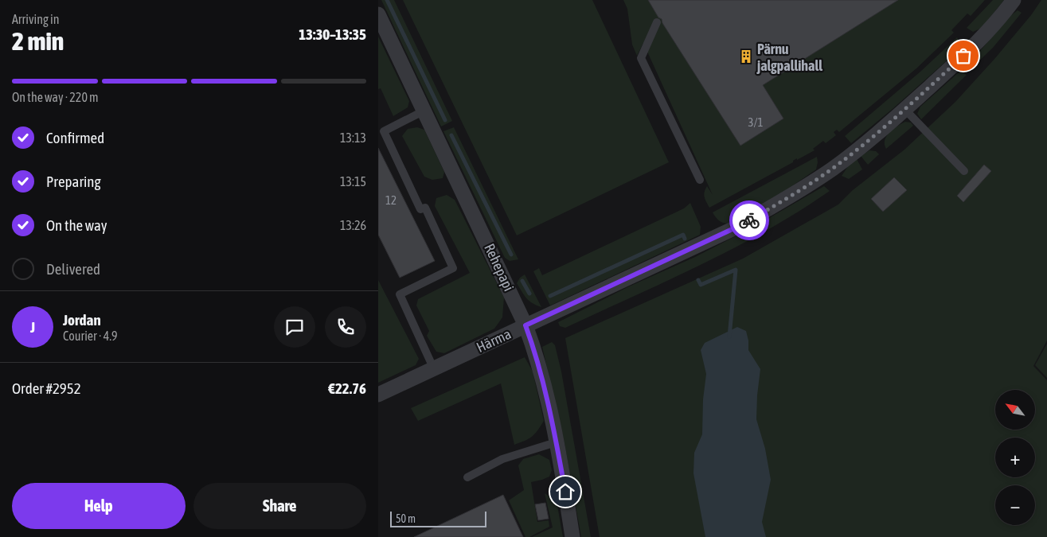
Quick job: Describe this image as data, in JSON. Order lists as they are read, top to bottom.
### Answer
{
  "streets": {
    "street": ["Rehepapi", "Härma"]
  },
  "crossings": [
    ["Rehepapi", "Härma"]
  ],
  "places": {
    "building": ["Pärnu jalgpallihall"]
  },
  "house_numbers": ["3/1", "12"],
  "scale_bar": "50 m",
  "north": "top left",
  "page": {
    "heading": ["2 min", "Arriving in", "13:30–13:35"],
    "panel": [
      "Jordan",
      "Courier · 4.9",
      "Order #2952",
      "€22.76"
    ],
    "bar": "On the way · 220 m",
    "list": [
      ["Confirmed", "13:13"],
      ["Preparing", "13:15"],
      ["On the way", "13:26"],
      "Delivered"
    ],
    "round": "J",
    "map_buttons": ["+", "−"],
    "buttons": ["Help", "Share"],
    "scale": "50 m"
  }
}
